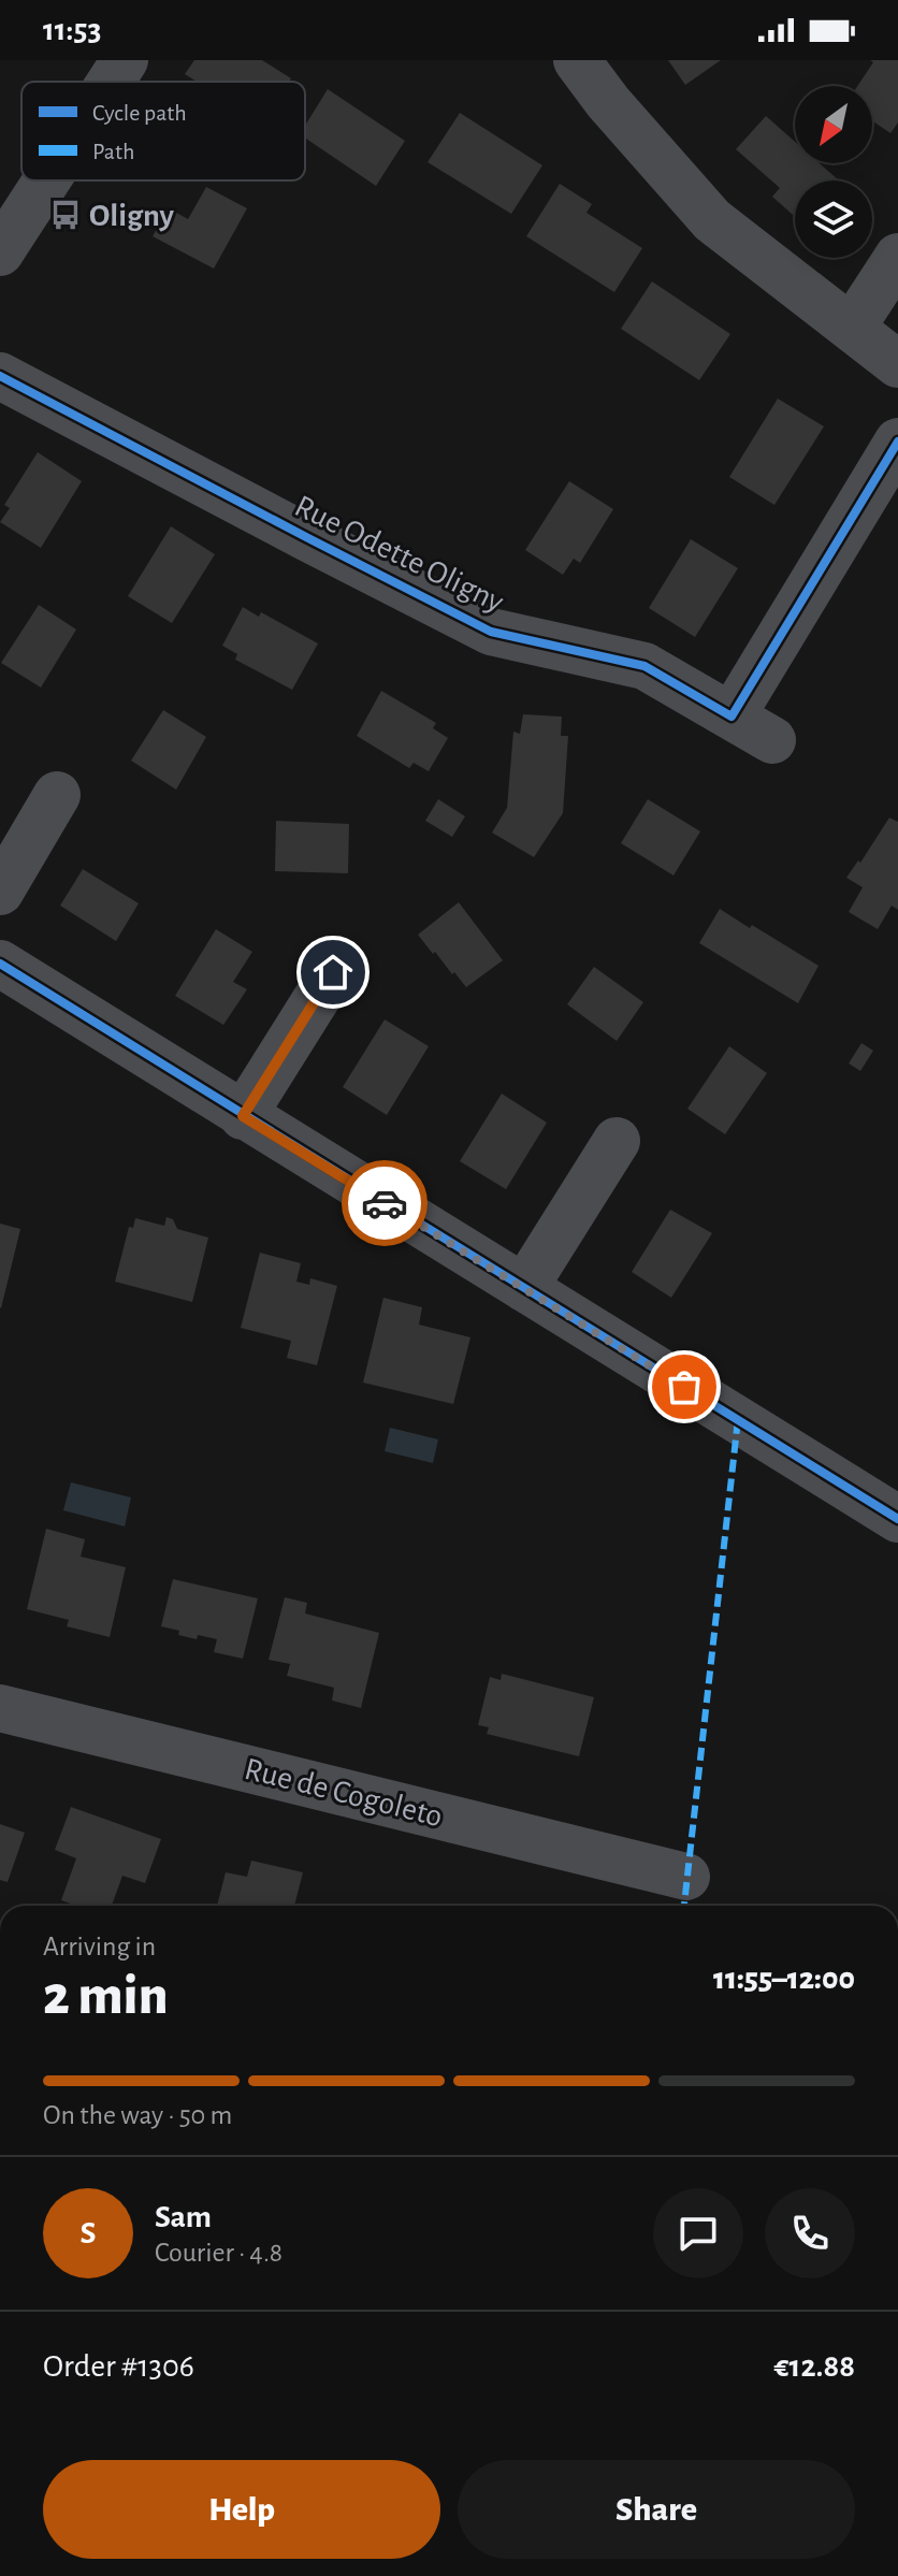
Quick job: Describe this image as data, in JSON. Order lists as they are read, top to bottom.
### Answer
{
  "streets": {
    "street": ["Rue Odette Oligny", "Rue de Cogoleto"]
  },
  "places": {
    "bus stop": ["Oligny"]
  },
  "legend": ["Cycle path", "Path"],
  "north": "bottom left",
  "page": {
    "status": "11:53",
    "heading": ["2 min", "Arriving in", "11:55–12:00"],
    "panel": [
      "Sam",
      "Courier · 4.8",
      "Order #1306",
      "€12.88"
    ],
    "bar": "On the way · 50 m",
    "round": "S",
    "buttons": ["Help", "Share"]
  }
}
